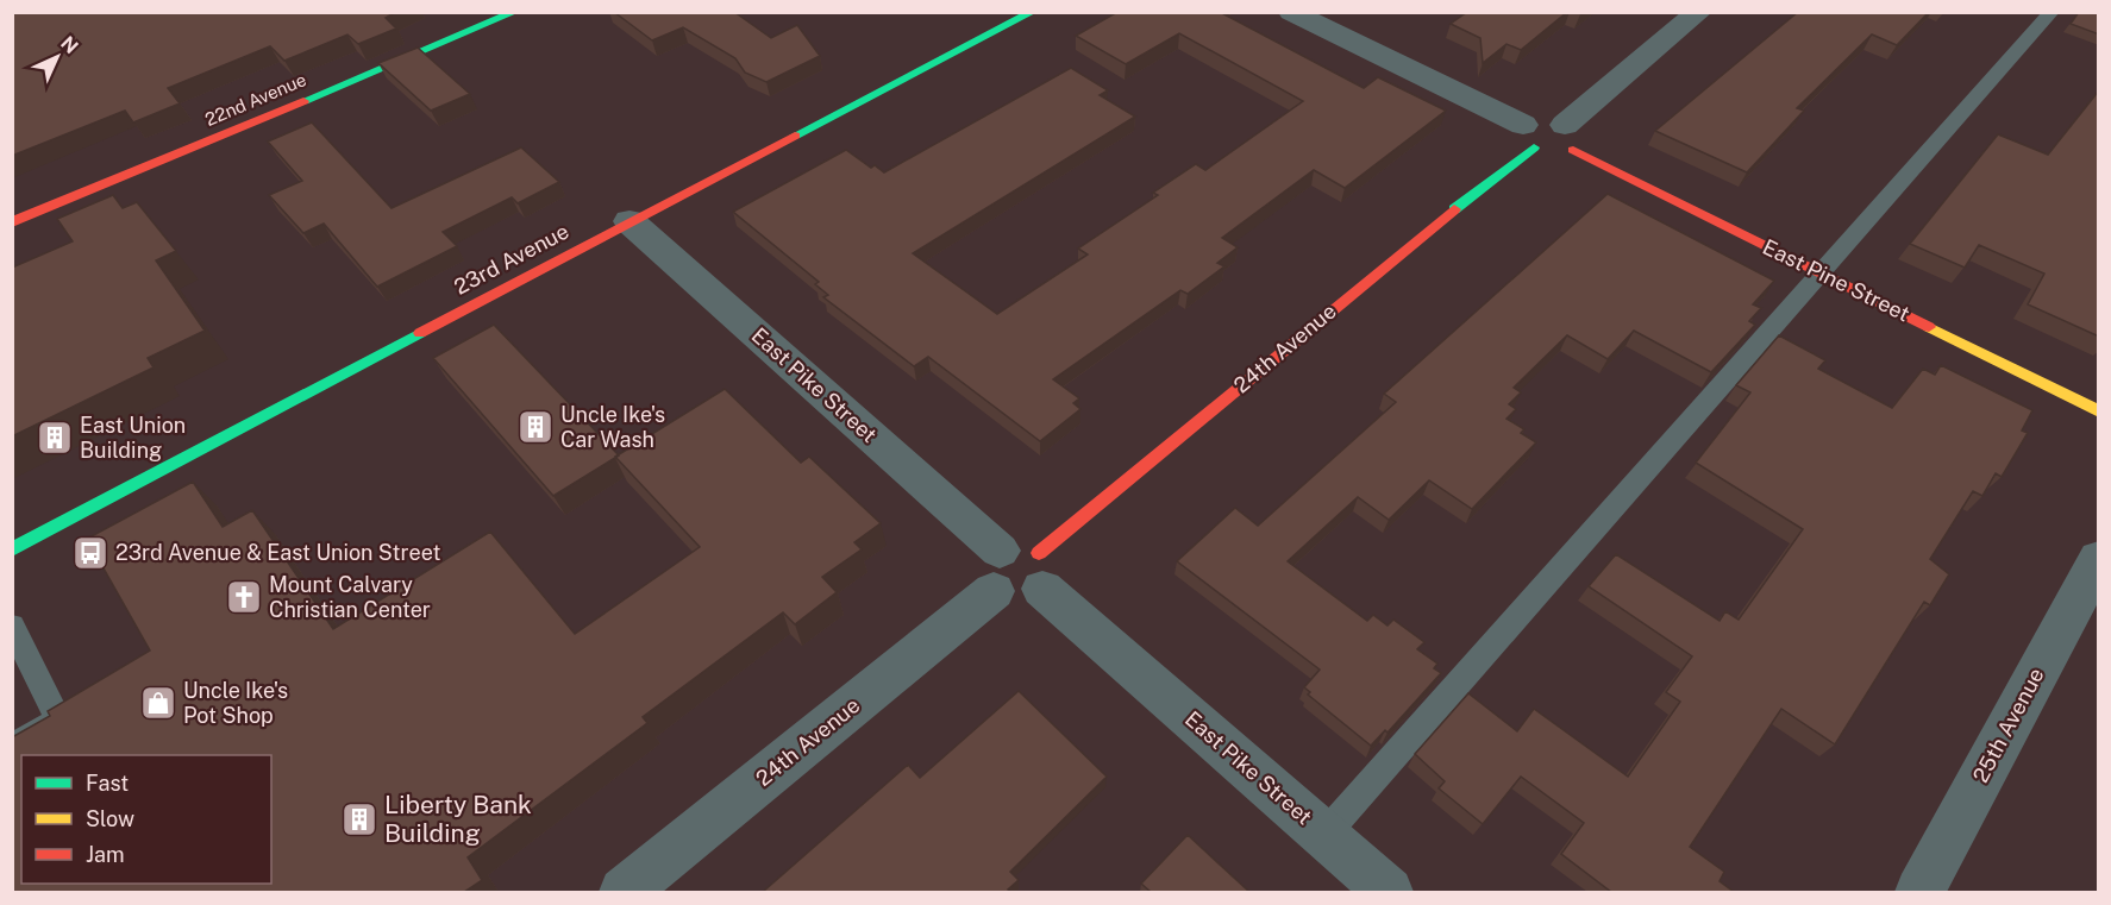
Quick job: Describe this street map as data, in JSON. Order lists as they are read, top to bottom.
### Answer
{
  "streets": {
    "street": [
      "22nd Avenue",
      "23rd Avenue",
      "East Pine Street",
      "24th Avenue",
      "East Pike Street",
      "25th Avenue"
    ]
  },
  "crossings": [
    ["23rd Avenue", "East Pike Street"],
    ["24th Avenue", "East Pike Street"]
  ],
  "places": {
    "building": ["Uncle Ike's Car Wash", "East Union Building", "Liberty Bank Building"],
    "bus stop": ["23rd Avenue & East Union Street"],
    "church": ["Mount Calvary Christian Center"],
    "shop": ["Uncle Ike's Pot Shop"]
  },
  "legend": ["Fast", "Slow", "Jam"],
  "north": "top right"
}
